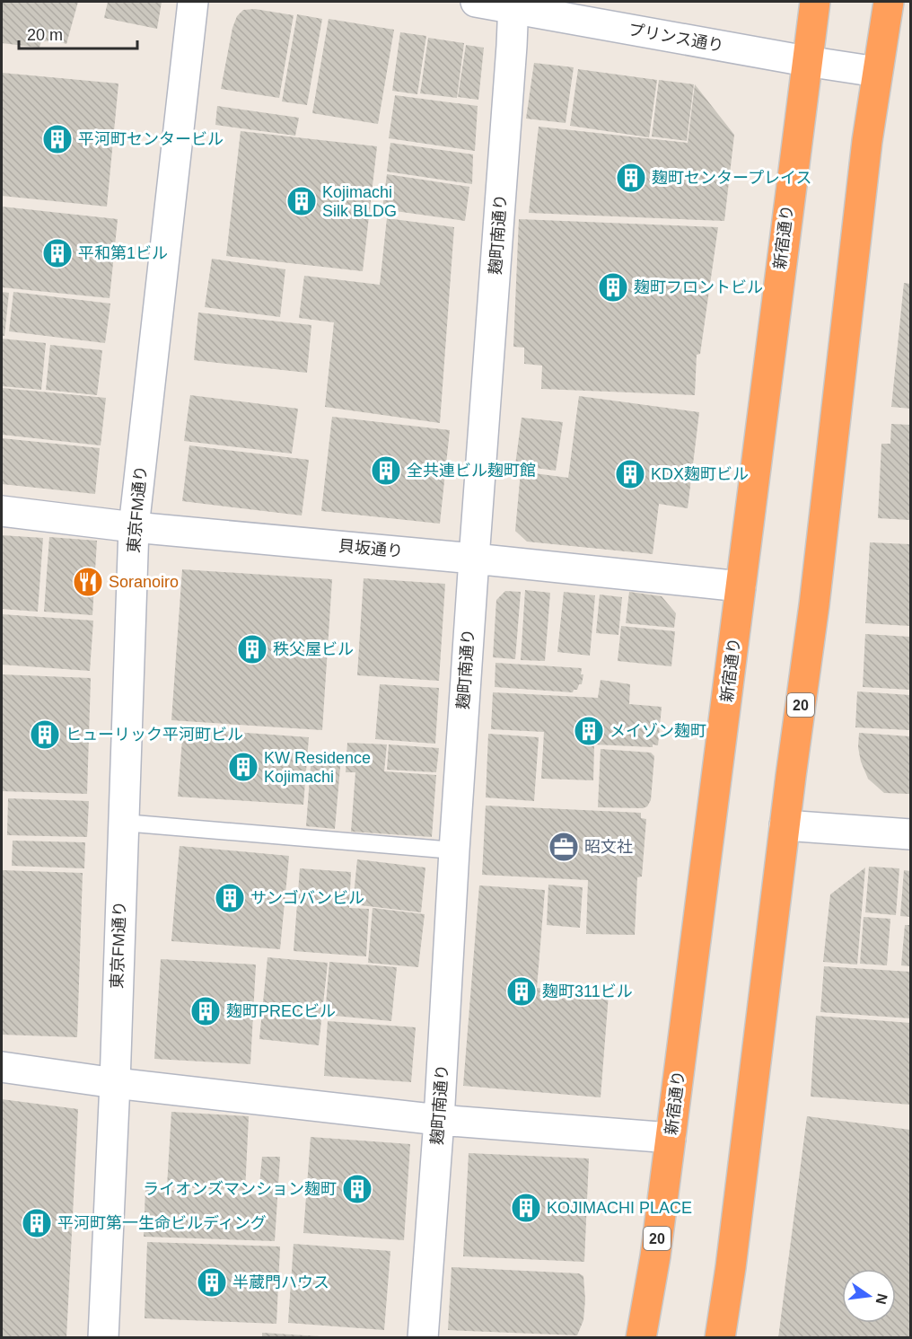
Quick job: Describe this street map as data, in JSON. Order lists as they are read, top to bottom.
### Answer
{
  "streets": {
    "highway": ["新宿通り", "20"],
    "street": [
      "プリンス通り",
      "麹町南通り",
      "東京FM通り",
      "貝坂通り"
    ]
  },
  "crossings": [
    ["プリンス通り", "麹町南通り"],
    ["プリンス通り", "新宿通り"],
    ["プリンス通り", "20"],
    ["麹町南通り", "貝坂通り"],
    ["新宿通り", "貝坂通り"],
    ["東京FM通り", "貝坂通り"]
  ],
  "places": {
    "building": [
      "平河町センタービル",
      "麹町センタープレイス",
      "Kojimachi Silk BLDG",
      "平和第1ビル",
      "麹町フロントビル",
      "全共連ビル麹町館",
      "KDX麹町ビル",
      "秩父屋ビル",
      "メイゾン麹町",
      "ヒューリック平河町ビル",
      "KW Residence Kojimachi",
      "サンゴバンビル",
      "麹町311ビル",
      "麹町PRECビル",
      "ライオンズマンション麹町",
      "KOJIMACHI PLACE",
      "平河町第一生命ビルディング",
      "半蔵門ハウス"
    ],
    "restaurant": ["Soranoiro"],
    "office": ["昭文社"]
  },
  "scale_bar": "20 m",
  "north": "right"
}
